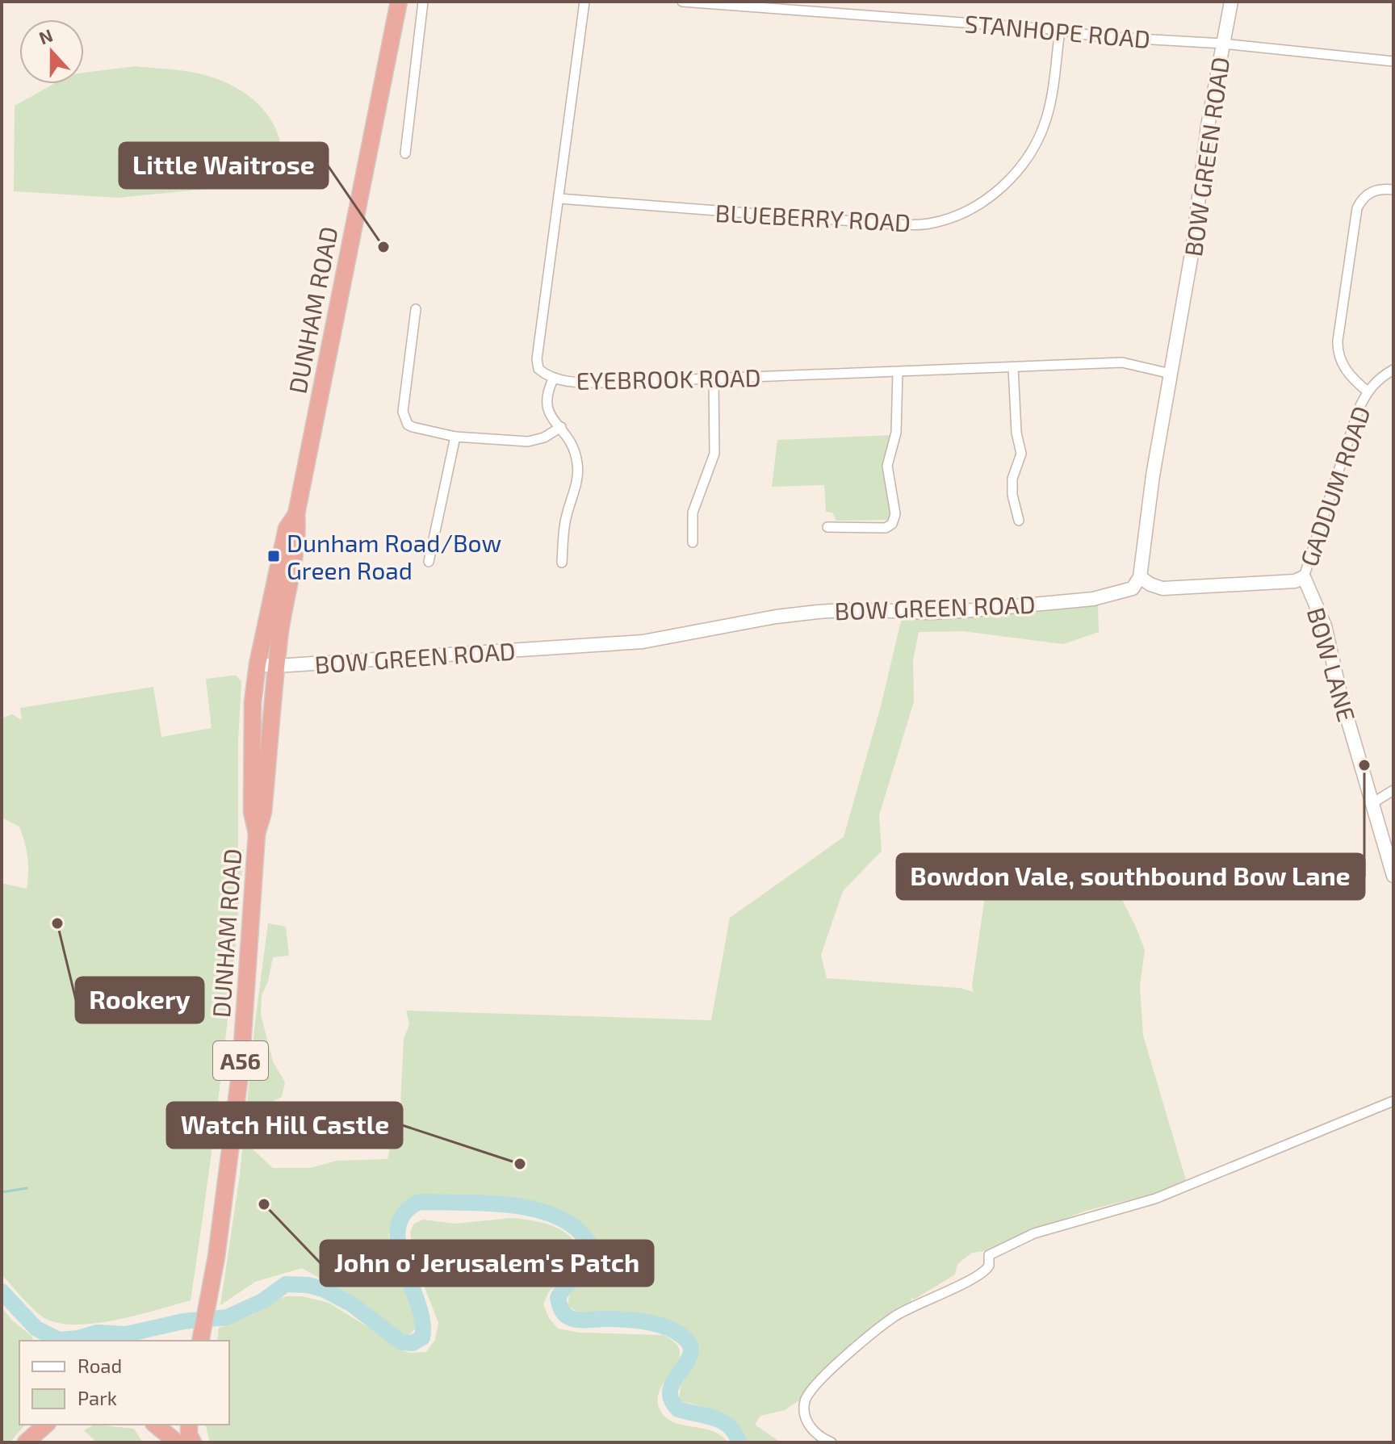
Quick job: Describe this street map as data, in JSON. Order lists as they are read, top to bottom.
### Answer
{
  "streets": {
    "highway": ["DUNHAM ROAD", "A56"],
    "main road": ["BOW GREEN ROAD", "BOW LANE"],
    "street": [
      "STANHOPE ROAD",
      "BLUEBERRY ROAD",
      "EYEBROOK ROAD",
      "GADDUM ROAD"
    ]
  },
  "crossings": [
    ["STANHOPE ROAD", "BOW GREEN ROAD"],
    ["STANHOPE ROAD", "BLUEBERRY ROAD"],
    ["BOW GREEN ROAD", "DUNHAM ROAD"],
    ["BOW GREEN ROAD", "EYEBROOK ROAD"],
    ["BOW GREEN ROAD", "BOW LANE"],
    ["BLUEBERRY ROAD", "EYEBROOK ROAD"],
    ["GADDUM ROAD", "BOW LANE"]
  ],
  "places": {
    "other": [
      "Little Waitrose",
      "Bowdon Vale, southbound Bow Lane",
      "Rookery",
      "Watch Hill Castle",
      "John o' Jerusalem's Patch"
    ],
    "transit": ["Dunham Road/Bow Green Road"]
  },
  "legend": ["Road", "Park"],
  "north": "top"
}
